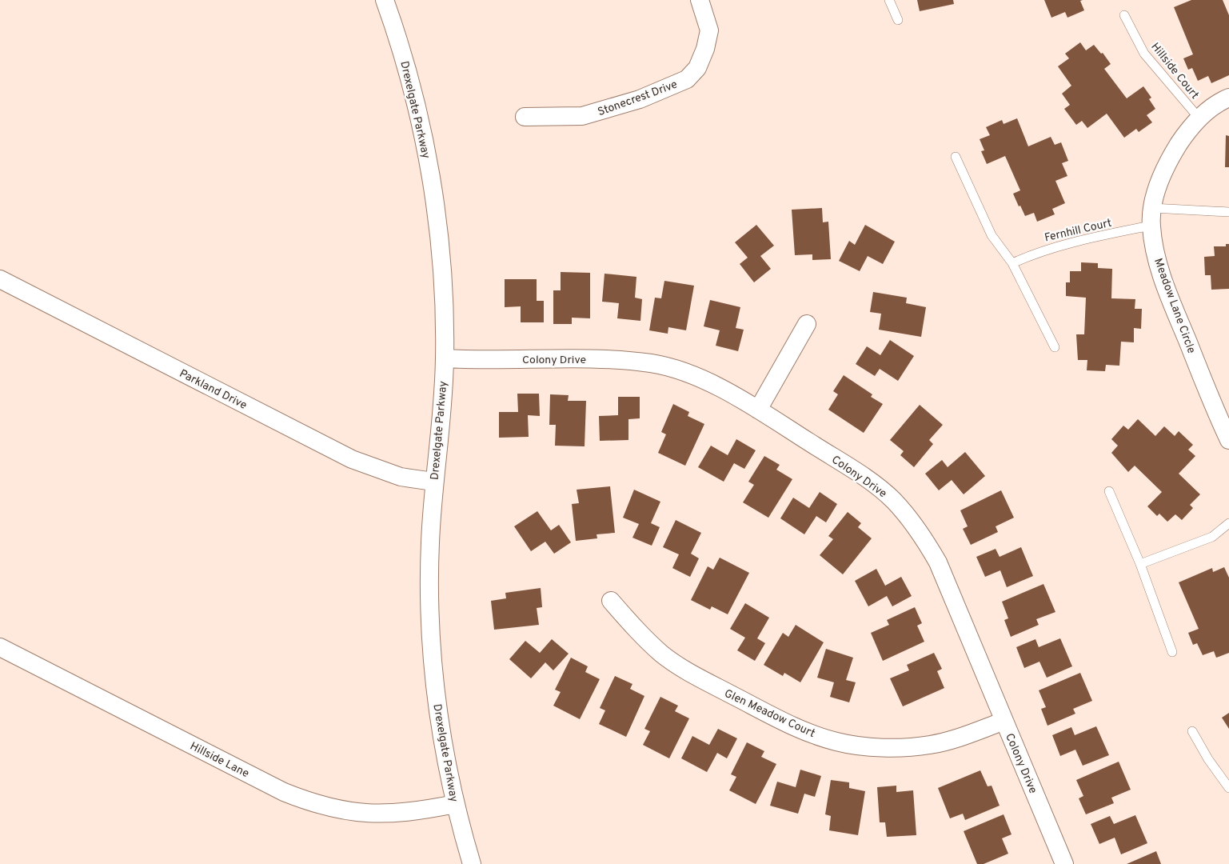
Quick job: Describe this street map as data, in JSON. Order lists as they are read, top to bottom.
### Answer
{
  "streets": {
    "street": [
      "Stonecrest Drive",
      "Drexelgate Parkway",
      "Meadow Lane Circle",
      "Colony Drive",
      "Parkland Drive",
      "Glen Meadow Court",
      "Hillside Lane"
    ],
    "lane": ["Hillside Court", "Fernhill Court"]
  },
  "crossings": [
    ["Hillside Court", "Meadow Lane Circle"],
    ["Drexelgate Parkway", "Colony Drive"],
    ["Drexelgate Parkway", "Parkland Drive"],
    ["Drexelgate Parkway", "Hillside Lane"],
    ["Fernhill Court", "Meadow Lane Circle"],
    ["Colony Drive", "Glen Meadow Court"]
  ]
}
